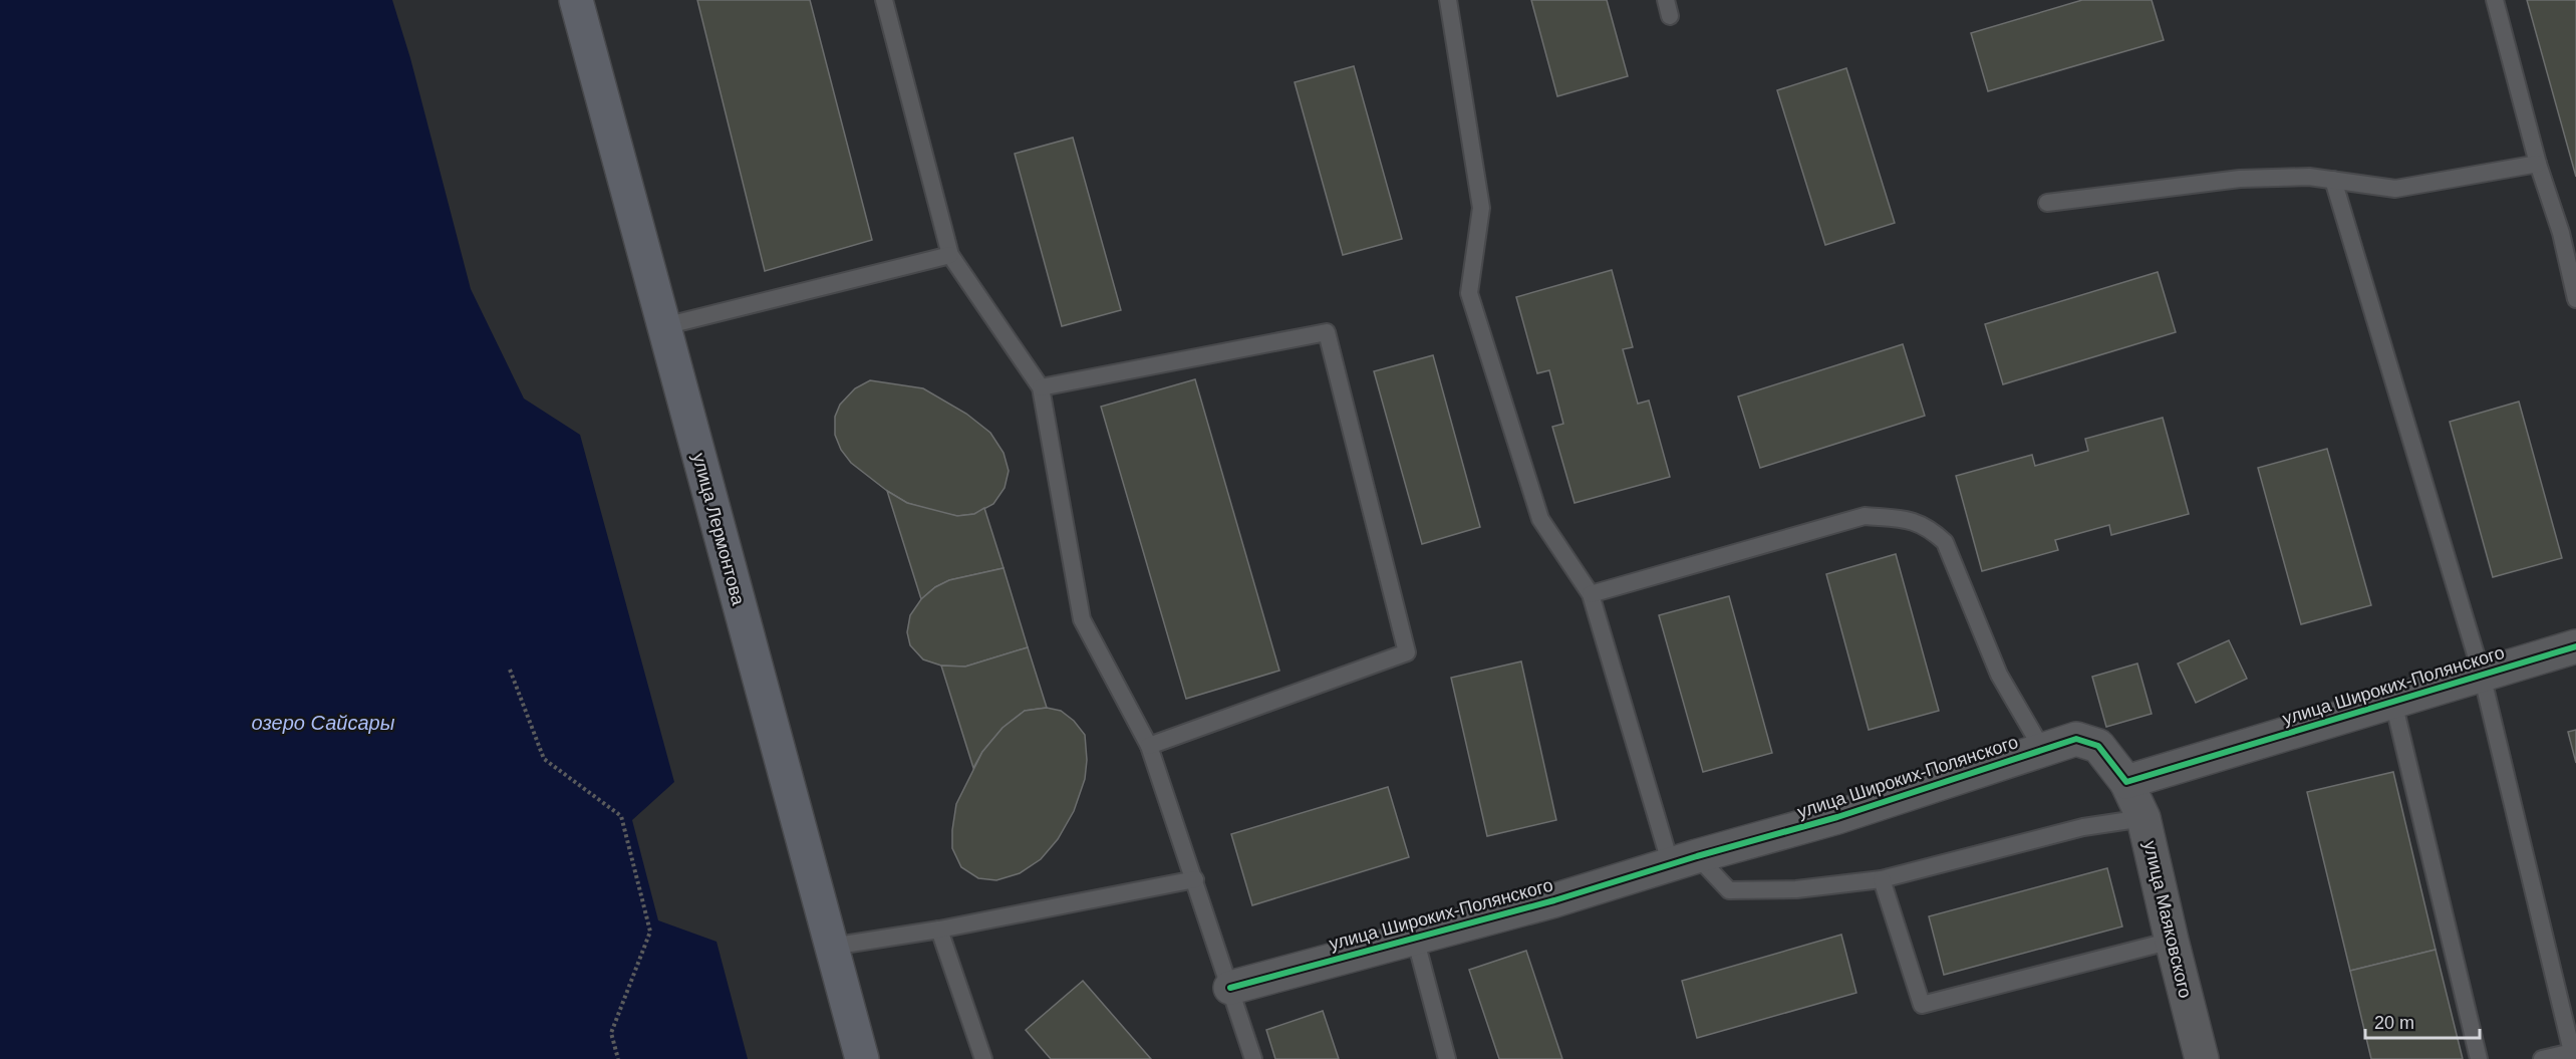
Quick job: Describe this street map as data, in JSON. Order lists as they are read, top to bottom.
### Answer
{
  "streets": {
    "main road": ["улица Лермонтова"],
    "street": ["улица Широких-Полянского", "улица Маяковского"]
  },
  "crossings": [
    ["улица Широких-Полянского", "улица Маяковского"]
  ],
  "water": ["озеро Сайсары"],
  "scale_bar": "20 m"
}
